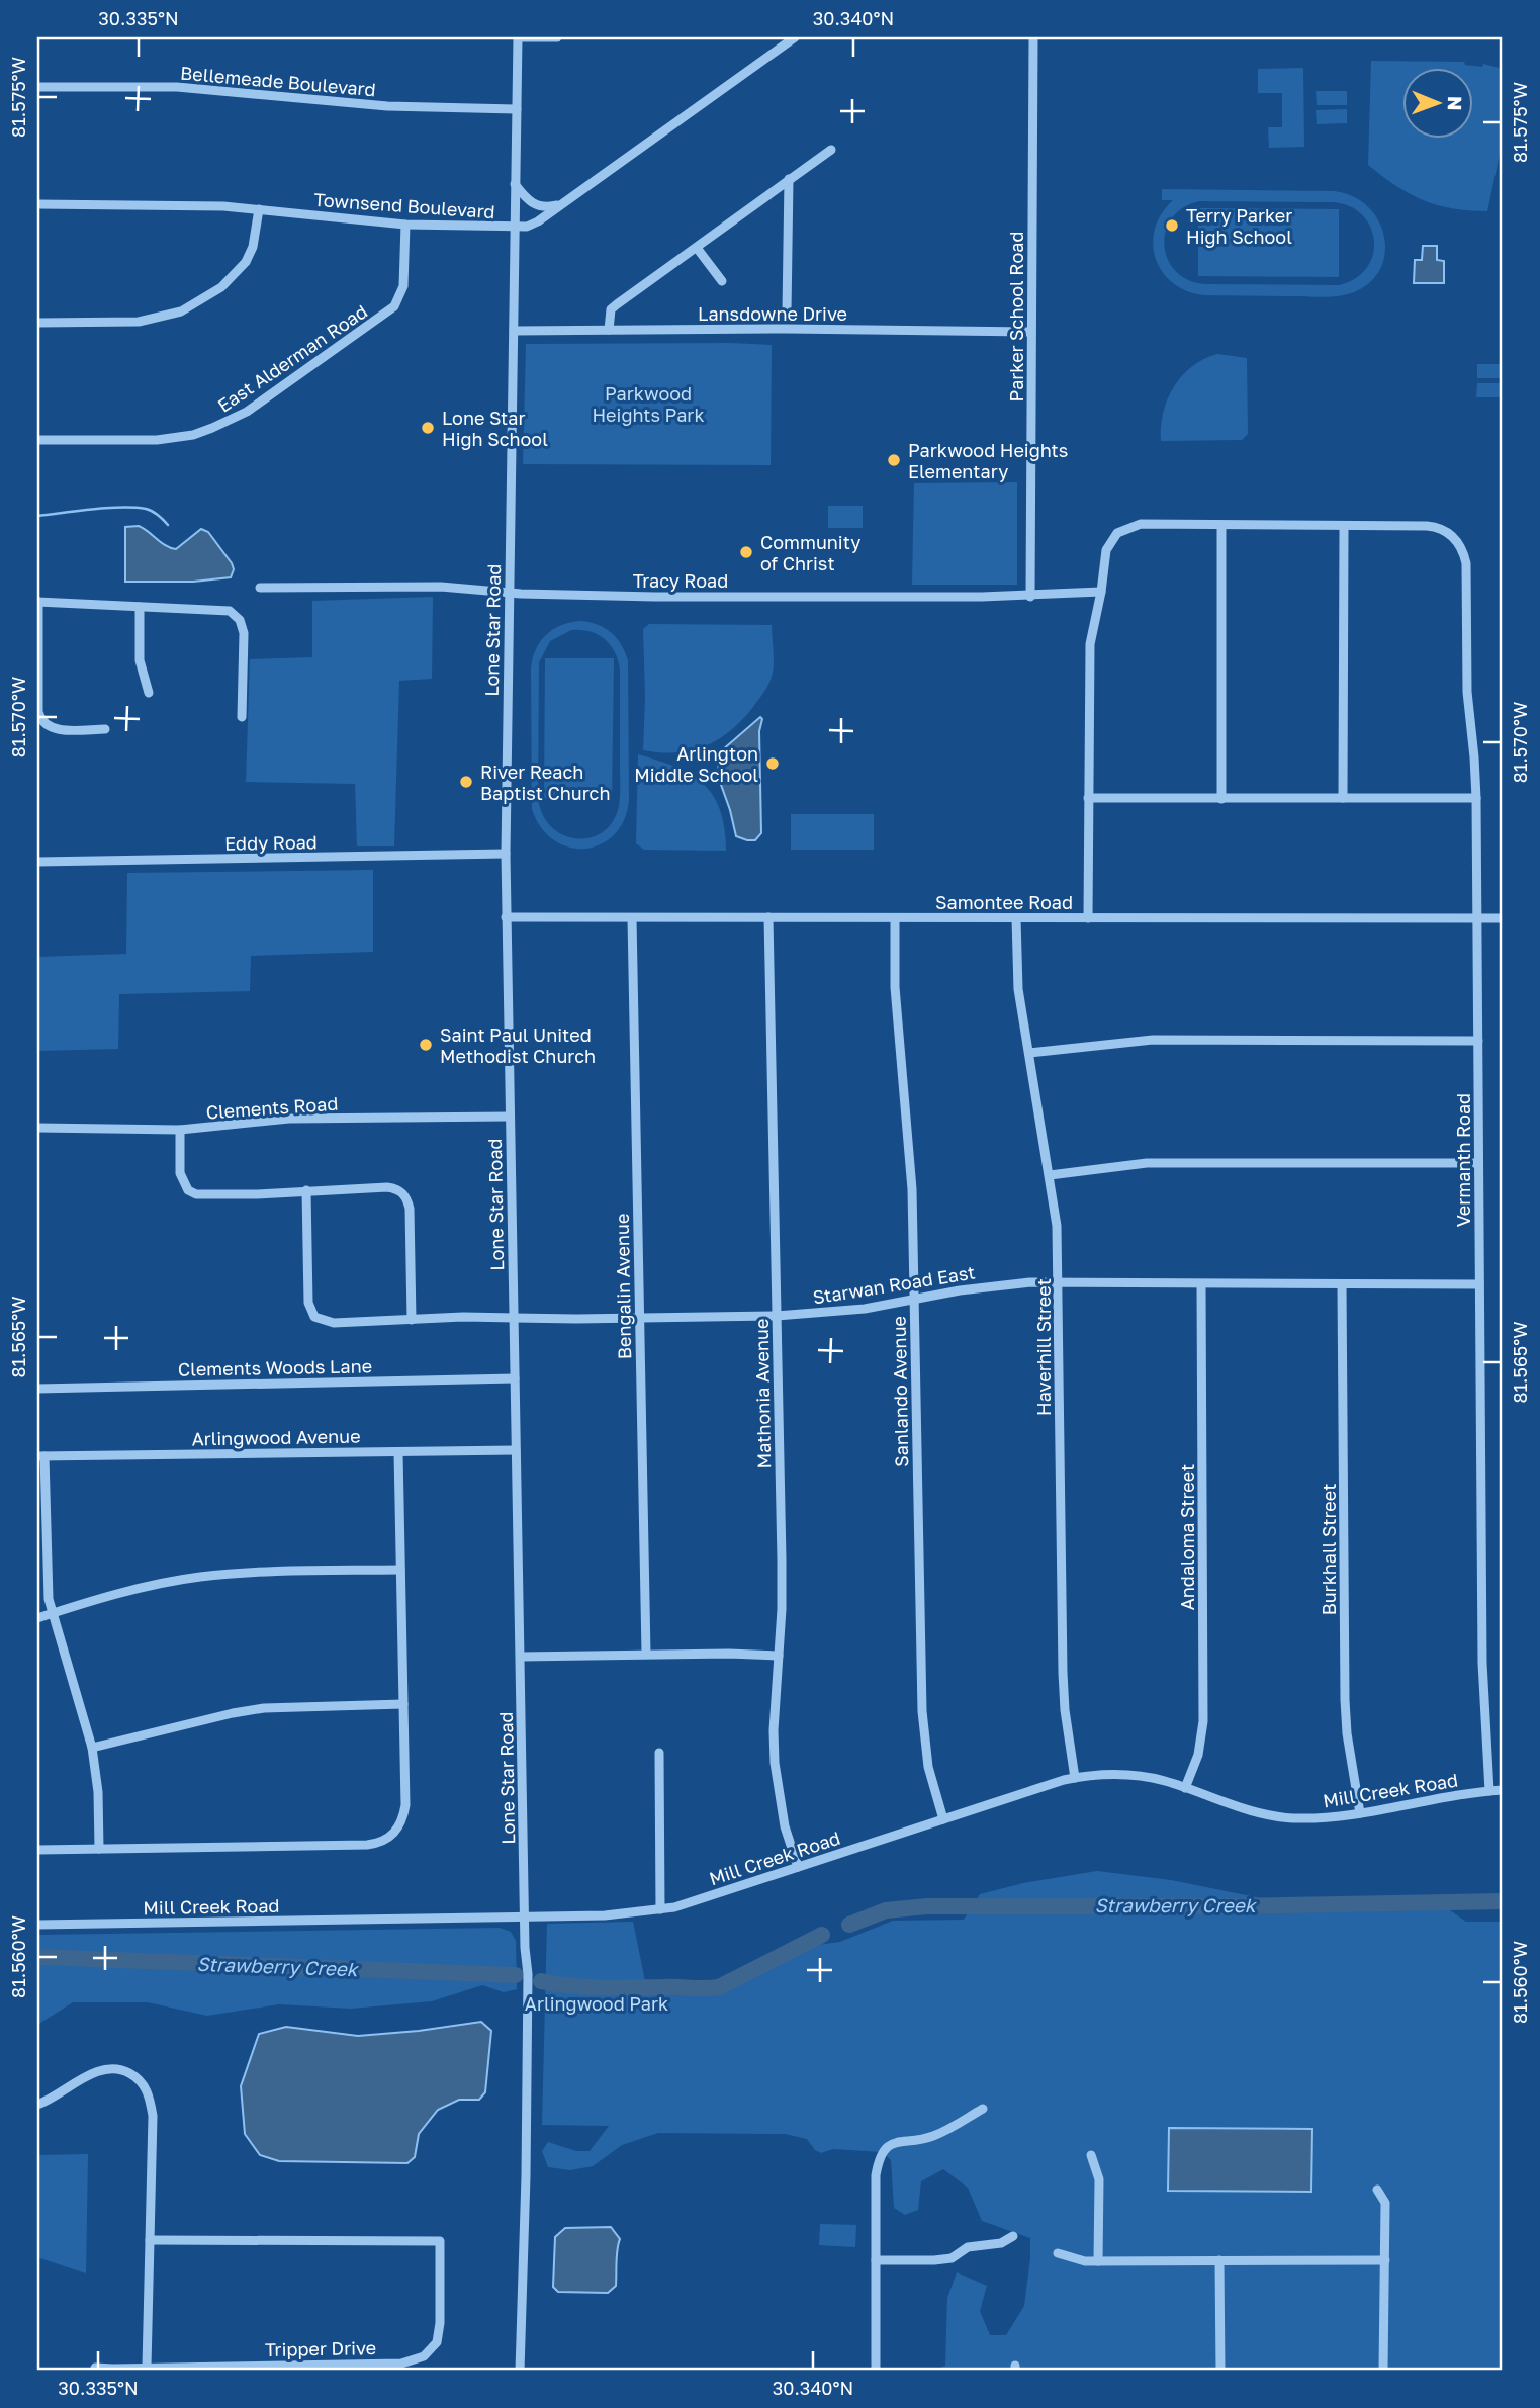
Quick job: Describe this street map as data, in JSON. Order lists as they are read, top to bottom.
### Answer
{
  "streets": {
    "street": [
      "Bellemeade Boulevard",
      "Townsend Boulevard",
      "Lansdowne Drive",
      "Parker School Road",
      "East Alderman Road",
      "Tracy Road",
      "Lone Star Road",
      "Eddy Road",
      "Samontee Road",
      "Clements Road",
      "Vermanth Road",
      "Starwan Road East",
      "Bengalin Avenue",
      "Haverhill Street",
      "Clements Woods Lane",
      "Sanlando Avenue",
      "Mathonia Avenue",
      "Arlingwood Avenue",
      "Andaloma Street",
      "Burkhall Street",
      "Mill Creek Road",
      "Tripper Drive"
    ]
  },
  "crossings": [
    ["Bellemeade Boulevard", "Lone Star Road"],
    ["Townsend Boulevard", "East Alderman Road"],
    ["Townsend Boulevard", "Lone Star Road"],
    ["Lansdowne Drive", "Parker School Road"],
    ["Lansdowne Drive", "Lone Star Road"],
    ["Parker School Road", "Tracy Road"],
    ["Tracy Road", "Lone Star Road"],
    ["Lone Star Road", "Eddy Road"],
    ["Lone Star Road", "Samontee Road"],
    ["Lone Star Road", "Clements Road"],
    ["Lone Star Road", "Starwan Road East"],
    ["Lone Star Road", "Clements Woods Lane"],
    ["Lone Star Road", "Arlingwood Avenue"],
    ["Lone Star Road", "Mill Creek Road"],
    ["Samontee Road", "Vermanth Road"],
    ["Samontee Road", "Bengalin Avenue"],
    ["Samontee Road", "Haverhill Street"],
    ["Samontee Road", "Sanlando Avenue"],
    ["Samontee Road", "Mathonia Avenue"],
    ["Vermanth Road", "Starwan Road East"],
    ["Vermanth Road", "Mill Creek Road"],
    ["Starwan Road East", "Bengalin Avenue"],
    ["Starwan Road East", "Haverhill Street"],
    ["Starwan Road East", "Sanlando Avenue"],
    ["Starwan Road East", "Mathonia Avenue"],
    ["Starwan Road East", "Andaloma Street"],
    ["Starwan Road East", "Burkhall Street"],
    ["Haverhill Street", "Mill Creek Road"],
    ["Sanlando Avenue", "Mill Creek Road"],
    ["Mathonia Avenue", "Mill Creek Road"],
    ["Andaloma Street", "Mill Creek Road"],
    ["Burkhall Street", "Mill Creek Road"]
  ],
  "water": ["Strawberry Creek"],
  "parks": ["Parkwood Heights Park", "Arlingwood Park"],
  "places": [
    "Terry Parker High School",
    "Lone Star High School",
    "Parkwood Heights Elementary",
    "Community of Christ",
    "Arlington Middle School",
    "River Reach Baptist Church",
    "Saint Paul United Methodist Church"
  ],
  "north": "right",
  "coordinates": [
    "30.335°N",
    "30.340°N",
    "81.575°W",
    "81.570°W",
    "81.565°W",
    "81.560°W"
  ]
}
